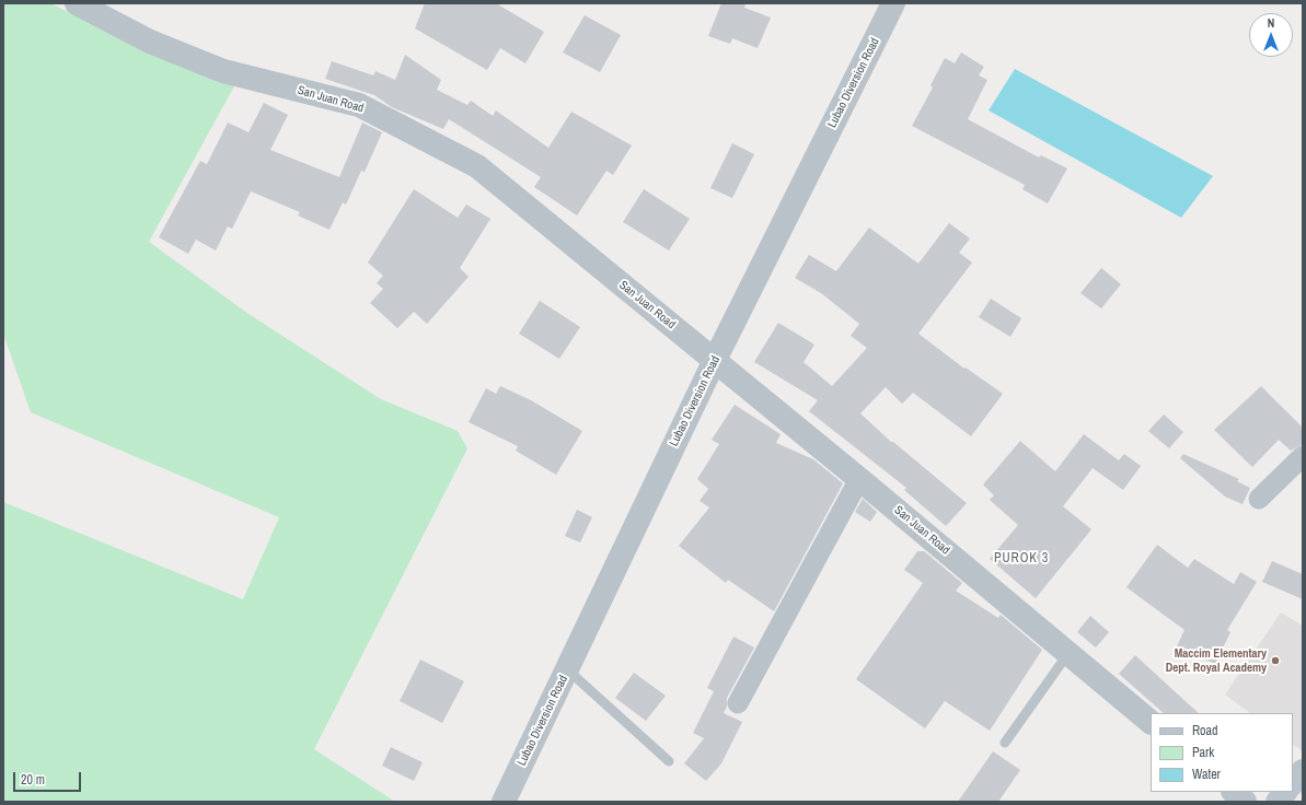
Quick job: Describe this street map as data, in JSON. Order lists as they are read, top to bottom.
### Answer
{
  "streets": {
    "street": ["Lubao Diversion Road", "San Juan Road"]
  },
  "crossings": [
    ["Lubao Diversion Road", "San Juan Road"]
  ],
  "districts": ["PUROK 3"],
  "places": ["Maccim Elementary Dept. Royal Academy"],
  "legend": ["Road", "Park", "Water"],
  "scale_bar": "20 m",
  "north": "top"
}
